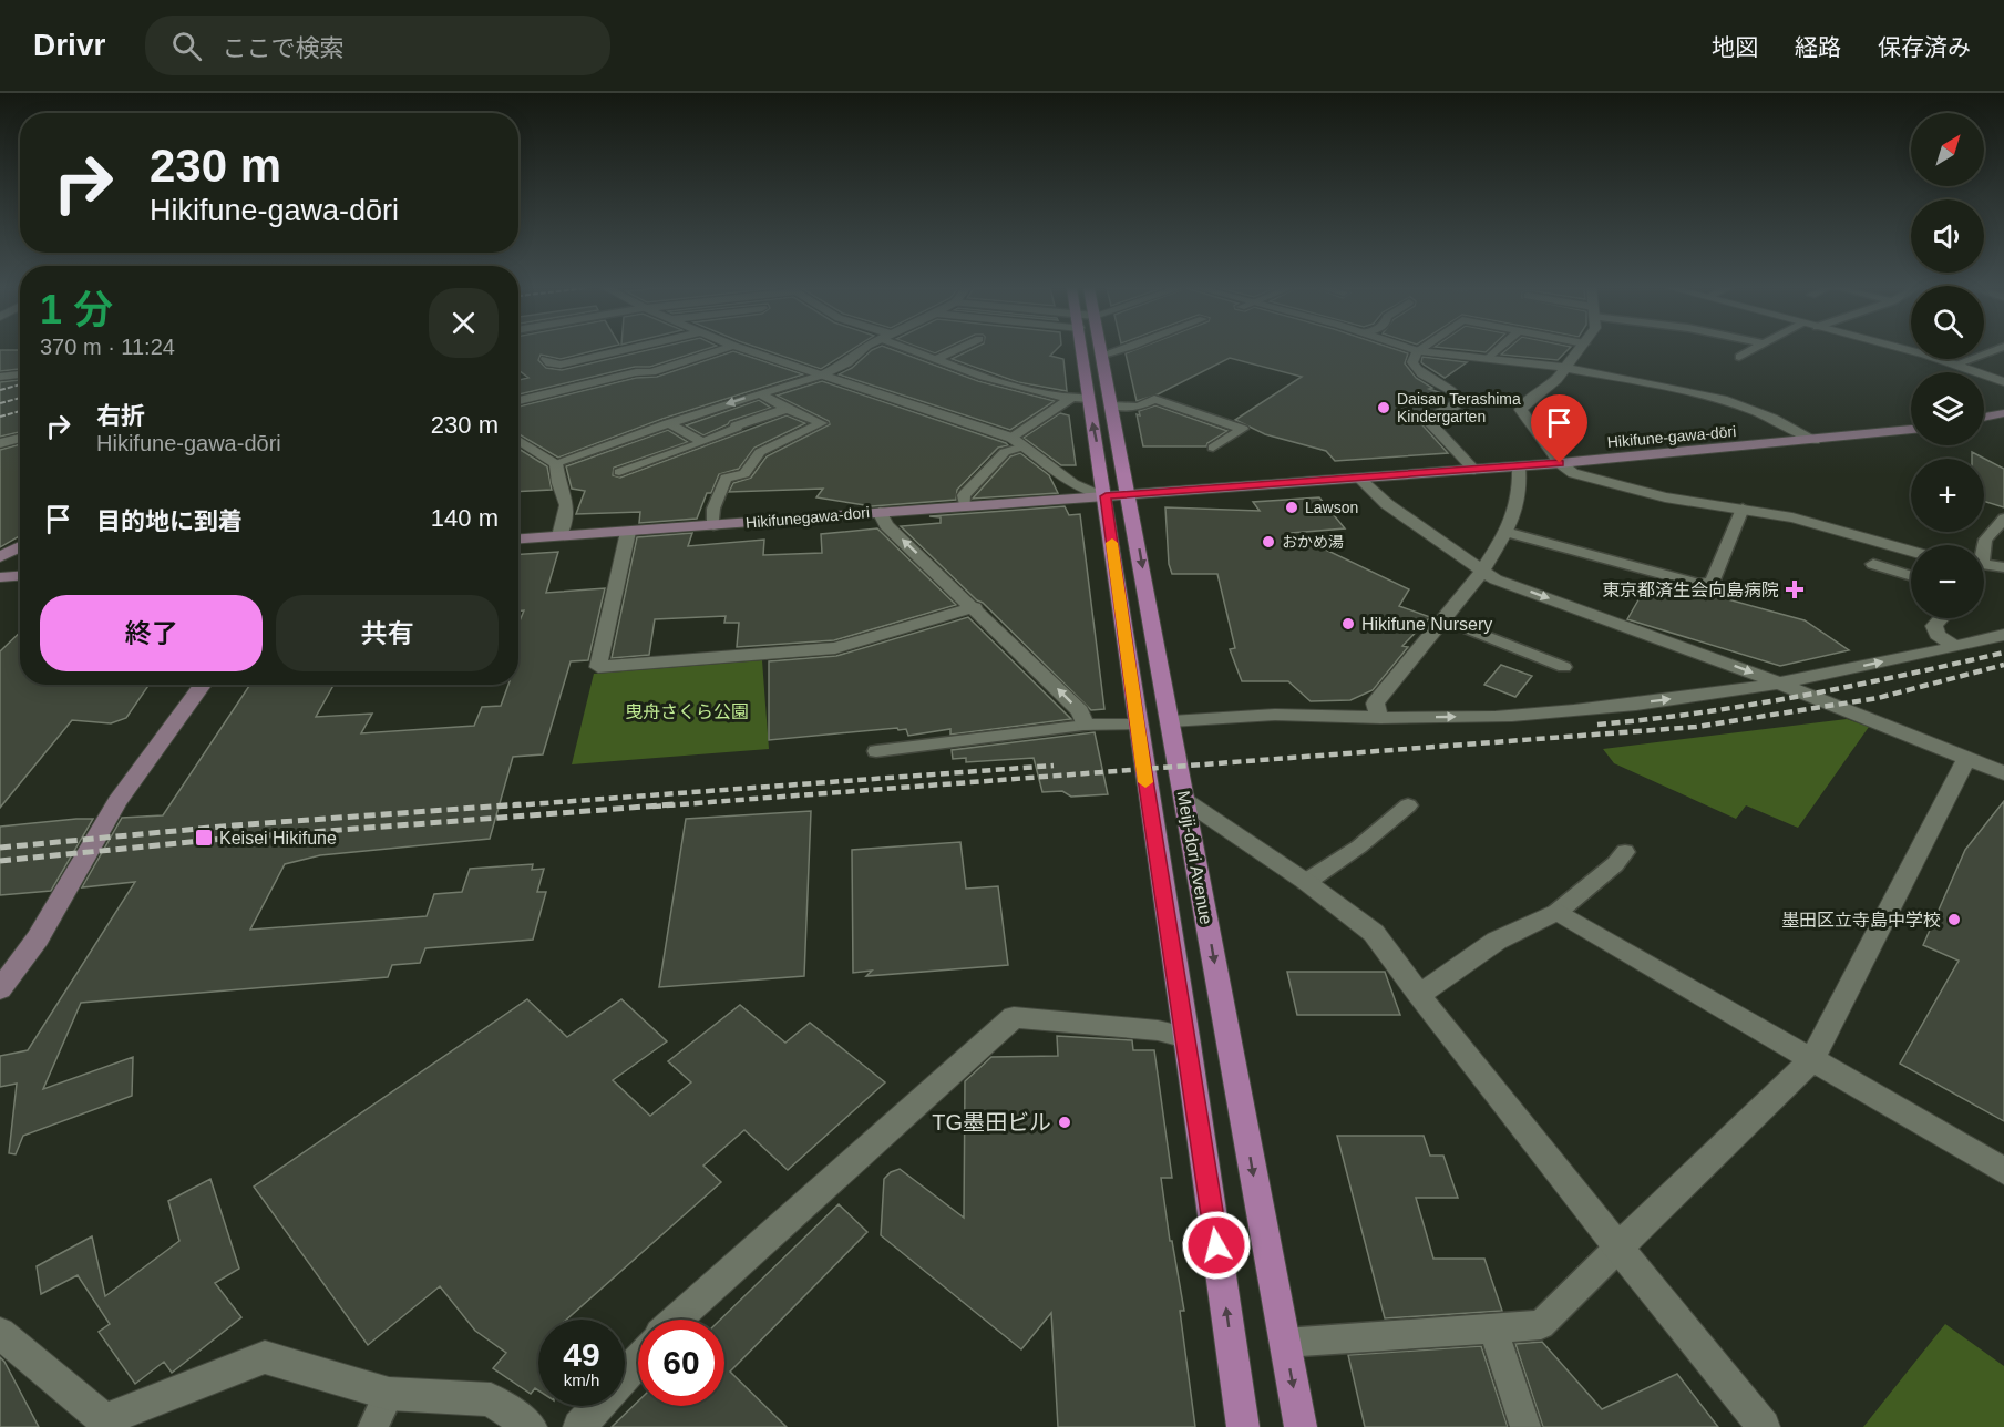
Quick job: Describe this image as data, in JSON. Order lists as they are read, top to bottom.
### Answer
{
  "streets": {
    "main road": ["Meiji-dori Avenue"],
    "street": ["Hikifune-gawa-dōri", "Hikifunegawa-dori"]
  },
  "crossings": [
    ["Hikifune-gawa-dōri", "Hikifunegawa-dori"],
    ["Hikifune-gawa-dōri", "Meiji-dori Avenue"],
    ["Hikifunegawa-dori", "Meiji-dori Avenue"]
  ],
  "parks": ["曳舟さくら公園"],
  "places": {
    "other": [
      "Daisan Terashima Kindergarten",
      "Lawson",
      "おかめ湯",
      "Hikifune Nursery",
      "墨田区立寺島中学校",
      "TG墨田ビル"
    ],
    "health": ["東京都済生会向島病院"],
    "transit": ["Keisei Hikifune"]
  },
  "north": "top right",
  "page": {
    "header": "Drivr",
    "search": "ここで検索",
    "nav": ["地図", "経路", "保存済み"],
    "map_buttons": ["+", "−"],
    "turn": ["230 m", "Hikifune-gawa-dōri"],
    "heading": ["1 分", "370 m · 11:24"],
    "list": [
      {
        "name": "右折",
        "note": "Hikifune-gawa-dōri",
        "value": "230 m"
      },
      {
        "name": "目的地に到着",
        "value": "140 m"
      }
    ],
    "buttons": ["終了", "共有"],
    "speed": "49 km/h",
    "limit": "60"
  }
}
